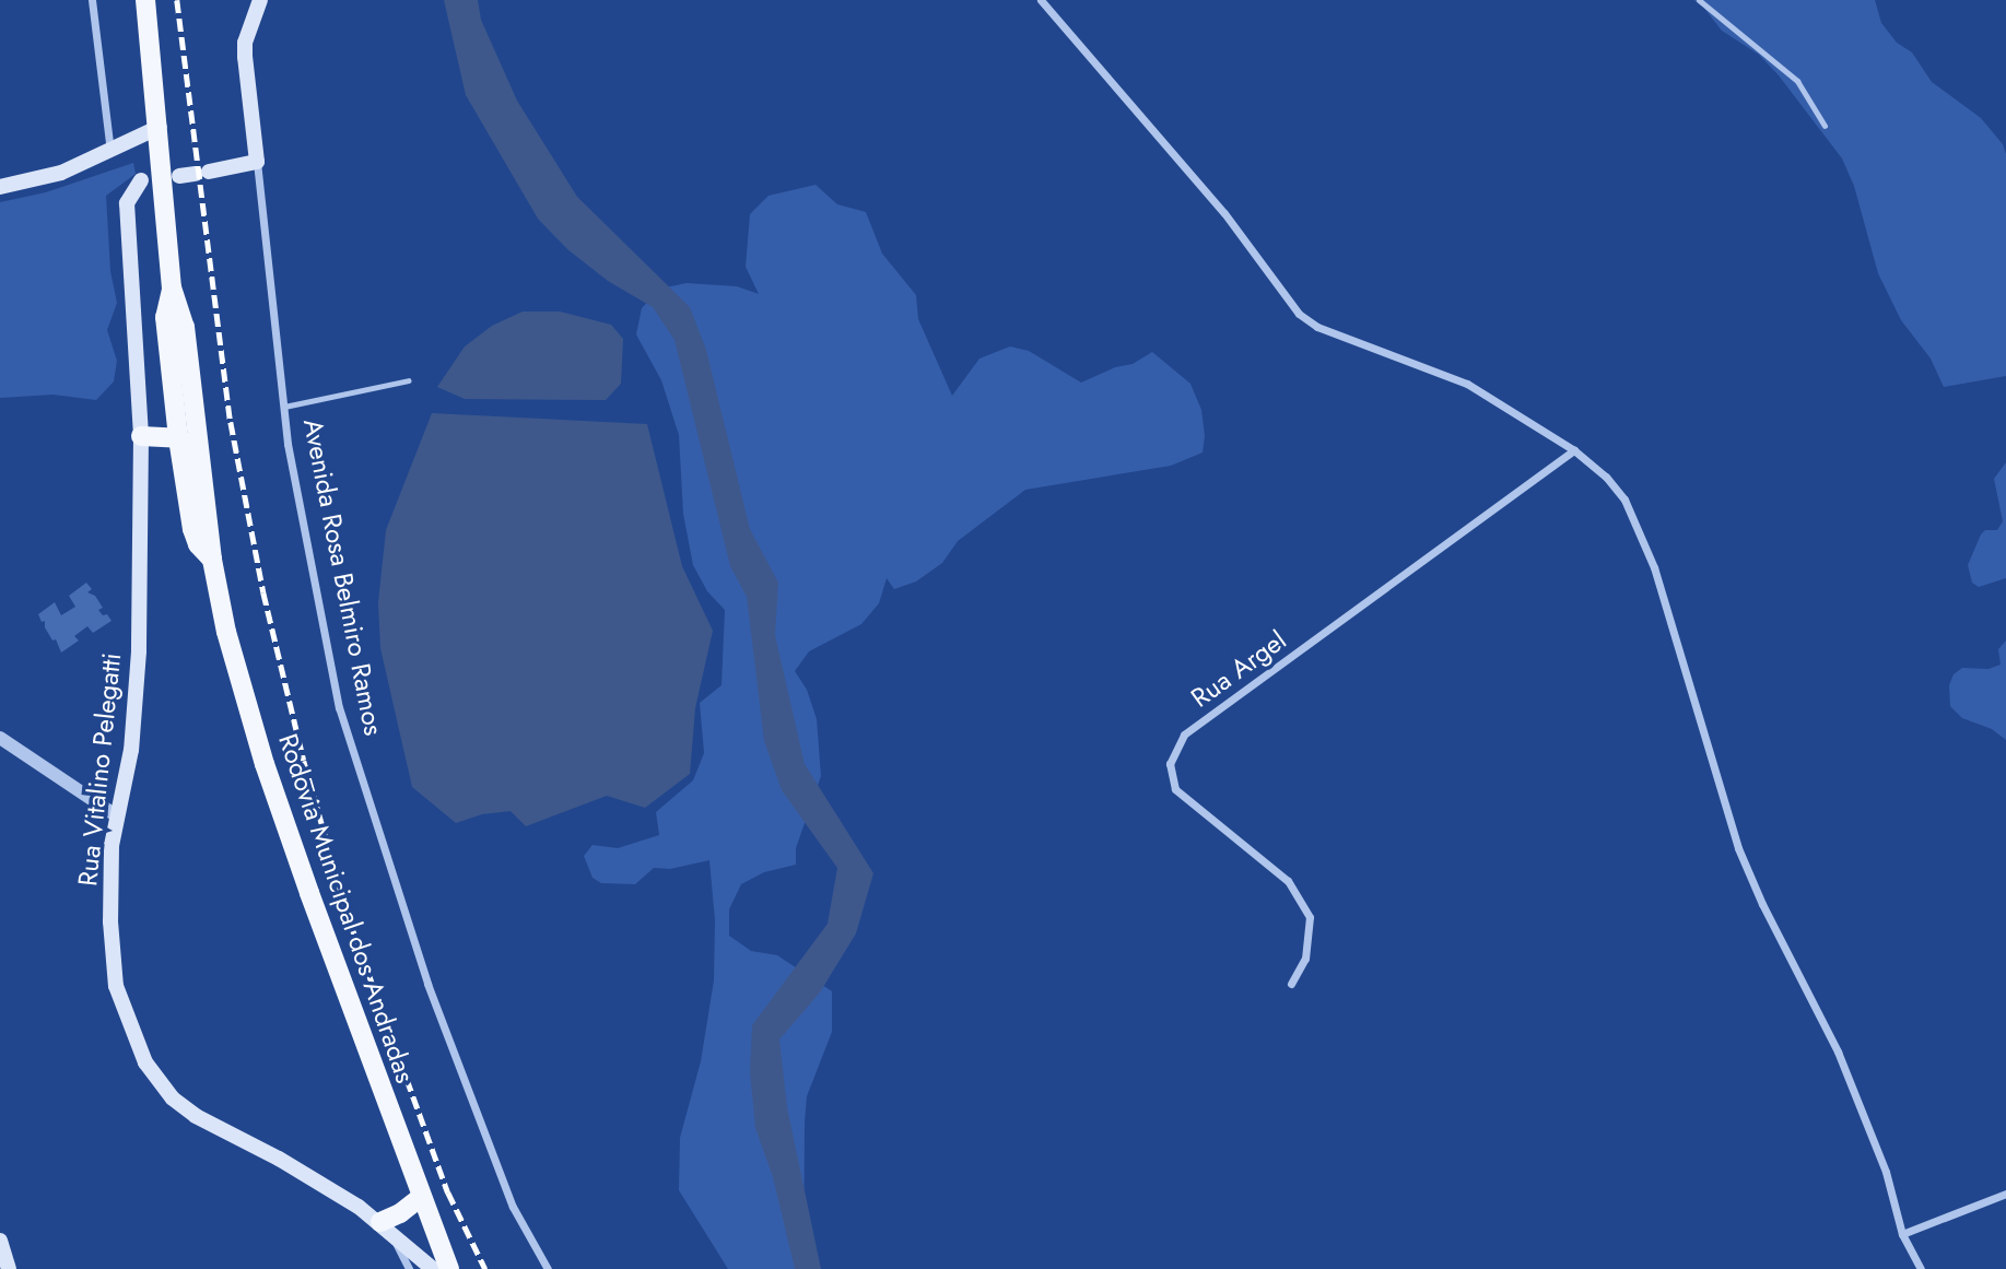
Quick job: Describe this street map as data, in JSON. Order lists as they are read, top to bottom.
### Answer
{
  "streets": {
    "main road": ["Avenida Rosa Belmiro Ramos", "Rua Vitalino Pelegatti", "Rodovia Municipal dos Andradas"],
    "street": ["Rua Argel"]
  }
}
